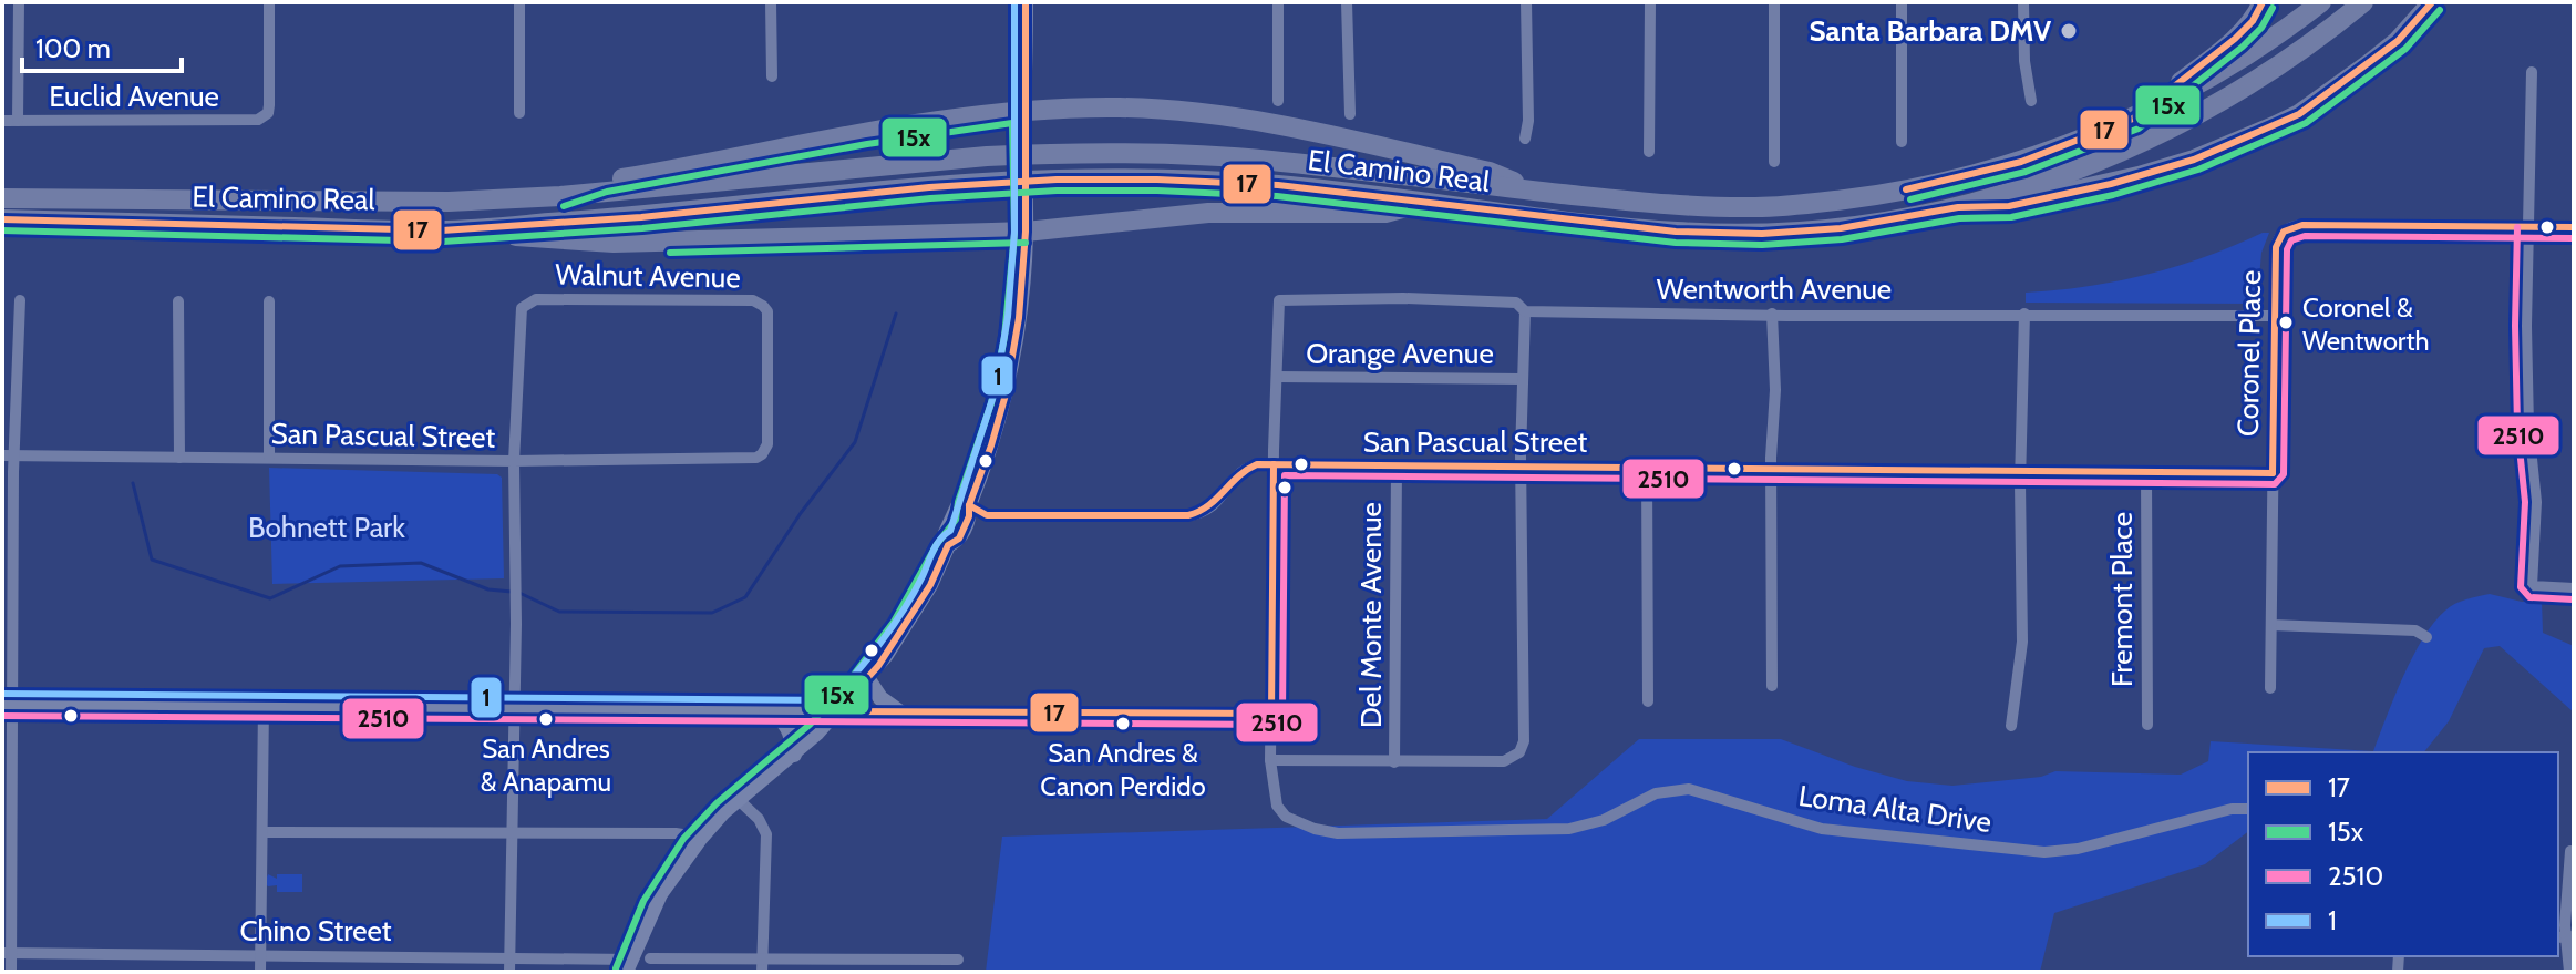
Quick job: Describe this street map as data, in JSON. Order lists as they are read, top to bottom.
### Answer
{
  "streets": {
    "highway": ["El Camino Real"],
    "street": [
      "Euclid Avenue",
      "Walnut Avenue",
      "Wentworth Avenue",
      "Orange Avenue",
      "Coronel Place",
      "San Pascual Street",
      "Fremont Place",
      "Del Monte Avenue",
      "Loma Alta Drive",
      "Chino Street"
    ]
  },
  "crossings": [
    ["Walnut Avenue", "San Pascual Street"],
    ["Wentworth Avenue", "Orange Avenue"],
    ["Wentworth Avenue", "Coronel Place"],
    ["Coronel Place", "San Pascual Street"],
    ["San Pascual Street", "Fremont Place"],
    ["San Pascual Street", "Del Monte Avenue"]
  ],
  "parks": ["Bohnett Park"],
  "places": [
    "Santa Barbara DMV",
    "Coronel & Wentworth",
    "San Andres & Anapamu",
    "San Andres & Canon Perdido"
  ],
  "lines": [
    "transit line 17",
    "transit line 1",
    "transit line 15x",
    "transit line 2510"
  ],
  "legend": [
    "17",
    "15x",
    "2510",
    "1"
  ],
  "scale_bar": "100 m"
}
